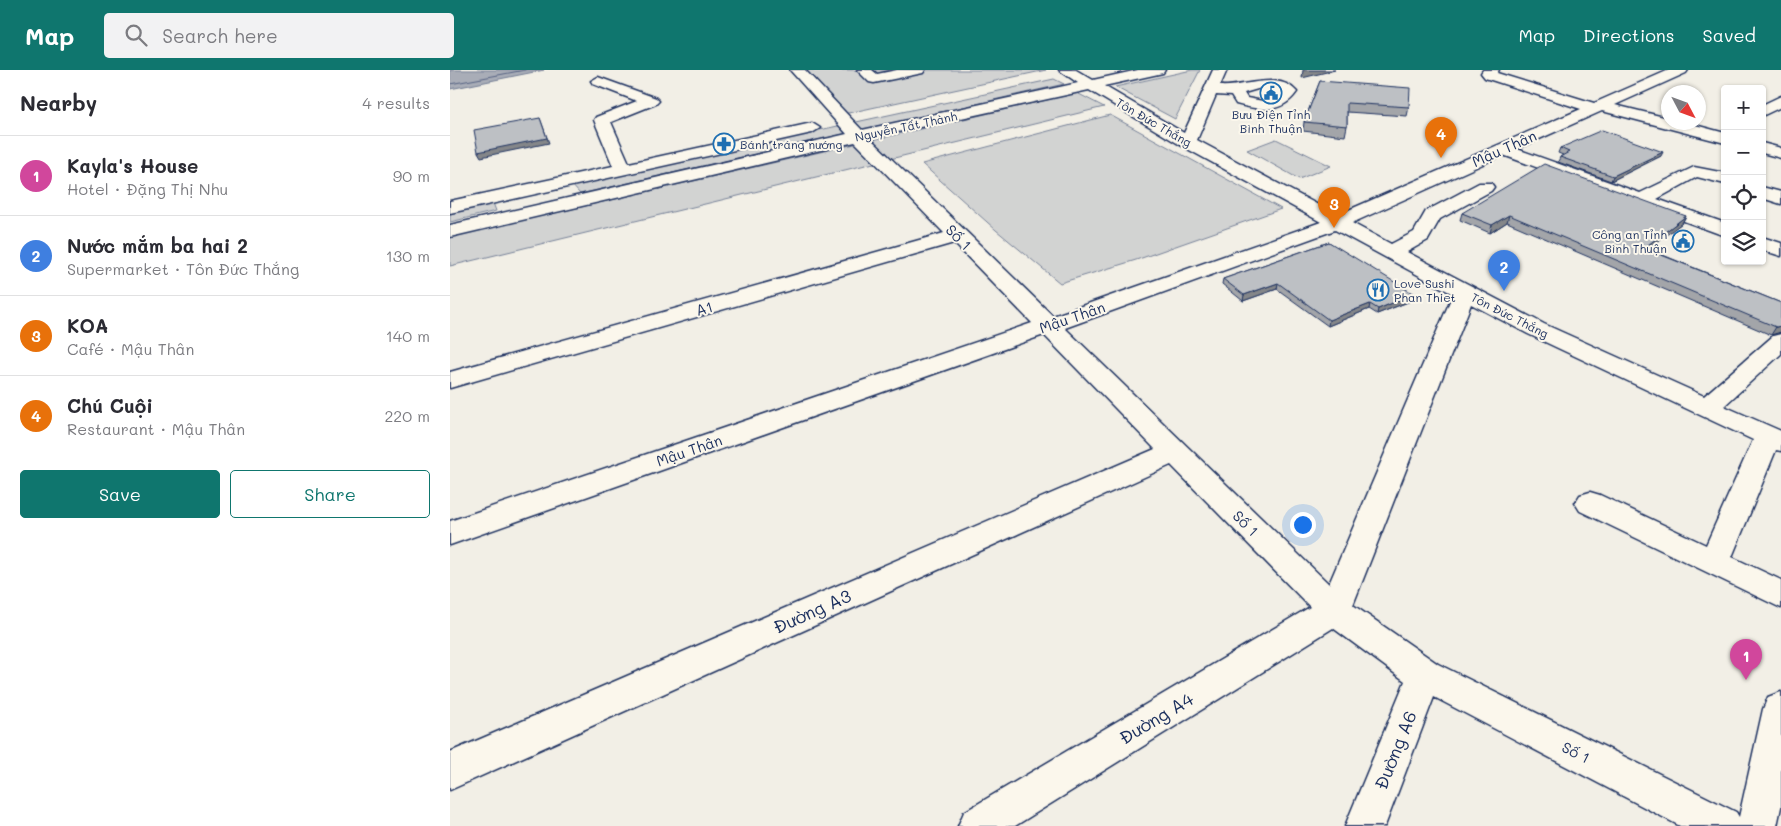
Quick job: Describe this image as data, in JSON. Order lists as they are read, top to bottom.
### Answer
{
  "streets": {
    "street": [
      "Tôn Đức Thắng",
      "Nguyễn Tất Thành",
      "Mậu Thân",
      "Số 1",
      "A1",
      "Đường A3",
      "Đường A4",
      "Đường A6"
    ]
  },
  "crossings": [
    ["Tôn Đức Thắng", "Nguyễn Tất Thành"],
    ["Tôn Đức Thắng", "Mậu Thân"],
    ["Nguyễn Tất Thành", "Số 1"],
    ["Mậu Thân", "Số 1"],
    ["Số 1", "A1"],
    ["Số 1", "Đường A3"],
    ["Số 1", "Đường A4"],
    ["Số 1", "Đường A6"]
  ],
  "places": {
    "public building": ["Bưu Điện Tỉnh Bình Thuận", "Công an Tỉnh Bình Thuận"],
    "pharmacy": ["Bánh tráng nướng"],
    "restaurant": ["Love Sushi Phan Thiet"]
  },
  "north": "bottom right",
  "page": {
    "header": "Map",
    "search": "Search here",
    "nav": ["Map", "Directions", "Saved"],
    "heading": ["Nearby", "4 results"],
    "map_buttons": ["+", "−"],
    "pins": [
      "4",
      "3",
      "2",
      "1"
    ],
    "list": [
      {
        "mark": "1",
        "name": "Kayla's House",
        "note": "Hotel · Đặng Thị Nhu",
        "value": "90 m"
      },
      {
        "mark": "2",
        "name": "Nước mắm ba hai 2",
        "note": "Supermarket · Tôn Đức Thắng",
        "value": "130 m"
      },
      {
        "mark": "3",
        "name": "KOA",
        "note": "Café · Mậu Thân",
        "value": "140 m"
      },
      {
        "mark": "4",
        "name": "Chú Cuội",
        "note": "Restaurant · Mậu Thân",
        "value": "220 m"
      }
    ],
    "buttons": ["Save", "Share"]
  }
}
